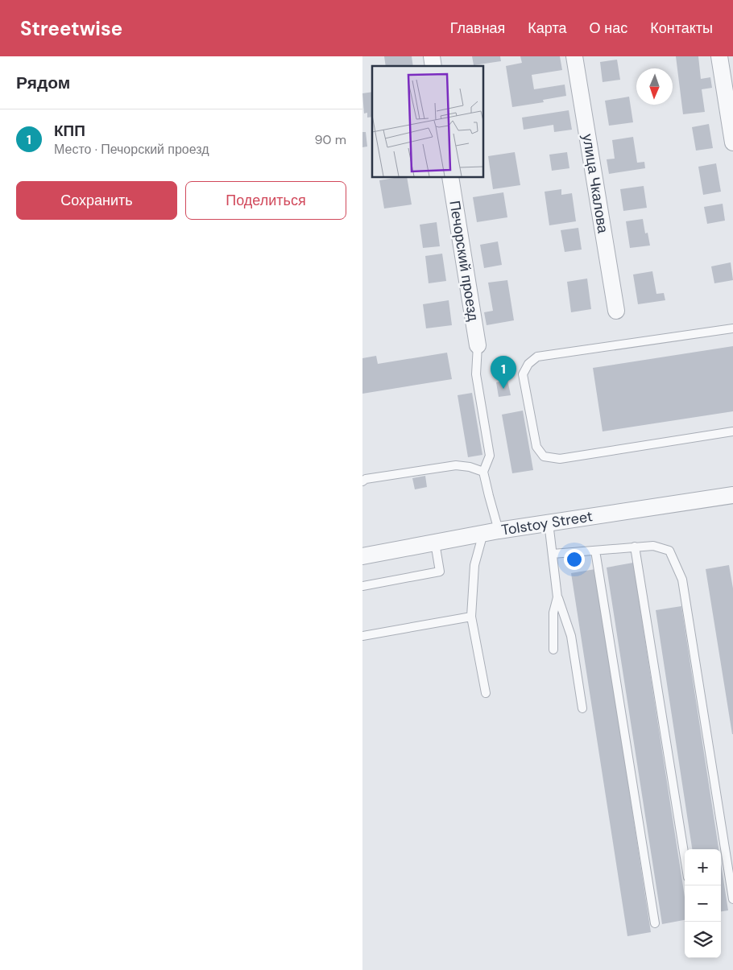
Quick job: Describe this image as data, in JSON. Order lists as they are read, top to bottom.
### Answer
{
  "streets": {
    "street": ["улица Чкалова", "Печорский проезд", "Tolstoy Street"]
  },
  "north": "bottom",
  "page": {
    "header": "Streetwise",
    "nav": [
      "Главная",
      "Карта",
      "О нас",
      "Контакты"
    ],
    "heading": "Рядом",
    "list": [
      {
        "mark": "1",
        "name": "КПП",
        "note": "Место · Печорский проезд",
        "value": "90 m"
      }
    ],
    "buttons": ["Сохранить", "Поделиться"],
    "pins": "1",
    "map_buttons": ["+", "−"]
  }
}
